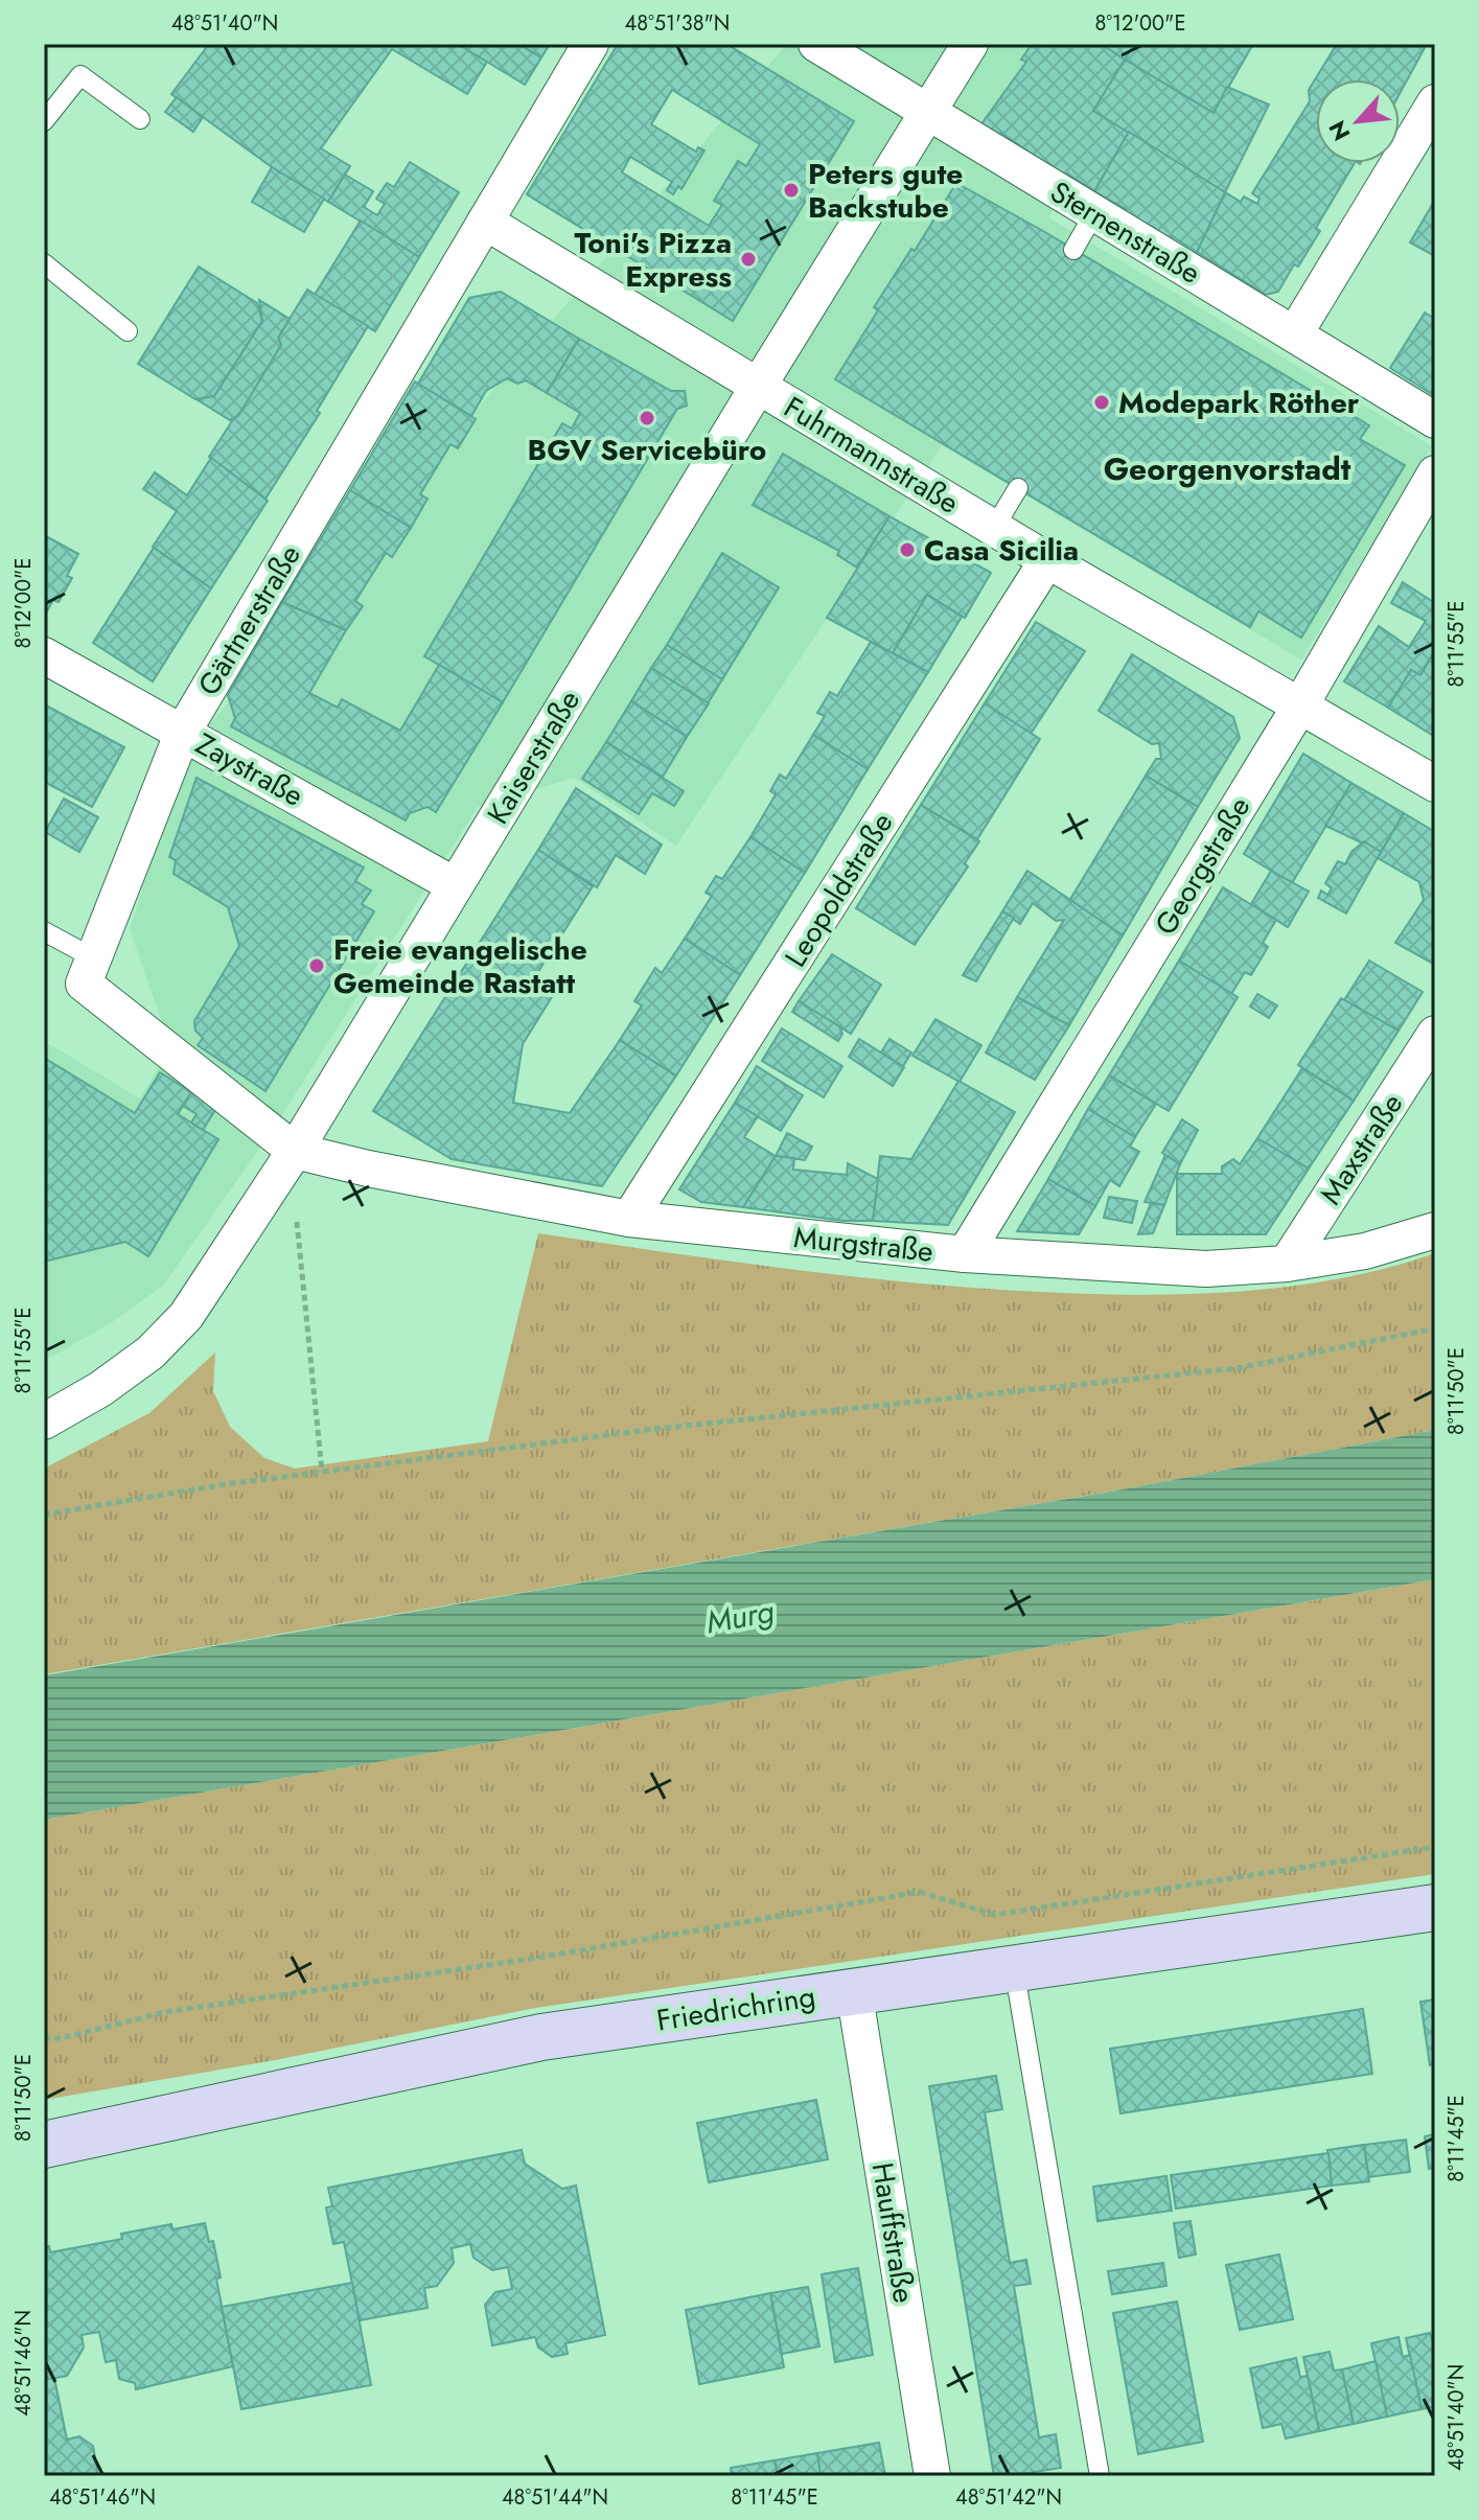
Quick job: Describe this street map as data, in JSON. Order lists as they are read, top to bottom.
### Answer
{
  "streets": {
    "main road": ["Friedrichring"],
    "street": [
      "Sternenstraße",
      "Fuhrmannstraße",
      "Gärtnerstraße",
      "Kaiserstraße",
      "Zaystraße",
      "Georgstraße",
      "Leopoldstraße",
      "Maxstraße",
      "Murgstraße",
      "Hauffstraße"
    ]
  },
  "crossings": [
    ["Sternenstraße", "Kaiserstraße"],
    ["Fuhrmannstraße", "Gärtnerstraße"],
    ["Fuhrmannstraße", "Kaiserstraße"],
    ["Fuhrmannstraße", "Georgstraße"],
    ["Fuhrmannstraße", "Leopoldstraße"],
    ["Gärtnerstraße", "Kaiserstraße"],
    ["Gärtnerstraße", "Zaystraße"],
    ["Gärtnerstraße", "Murgstraße"],
    ["Kaiserstraße", "Zaystraße"],
    ["Kaiserstraße", "Murgstraße"],
    ["Georgstraße", "Murgstraße"],
    ["Leopoldstraße", "Murgstraße"],
    ["Maxstraße", "Murgstraße"],
    ["Friedrichring", "Hauffstraße"]
  ],
  "districts": ["Georgenvorstadt"],
  "water": ["Murg"],
  "places": [
    "Peters gute Backstube",
    "Toni's Pizza Express",
    "Modepark Röther",
    "BGV Servicebüro",
    "Casa Sicilia",
    "Freie evangelische Gemeinde Rastatt"
  ],
  "north": "bottom left",
  "coordinates": [
    "48°51'40\"N",
    "48°51'38\"N",
    "8°12'00\"E",
    "8°11'55\"E",
    "8°11'50\"E",
    "8°11'45\"E",
    "48°51'46\"N",
    "48°51'44\"N",
    "48°51'42\"N"
  ]
}
